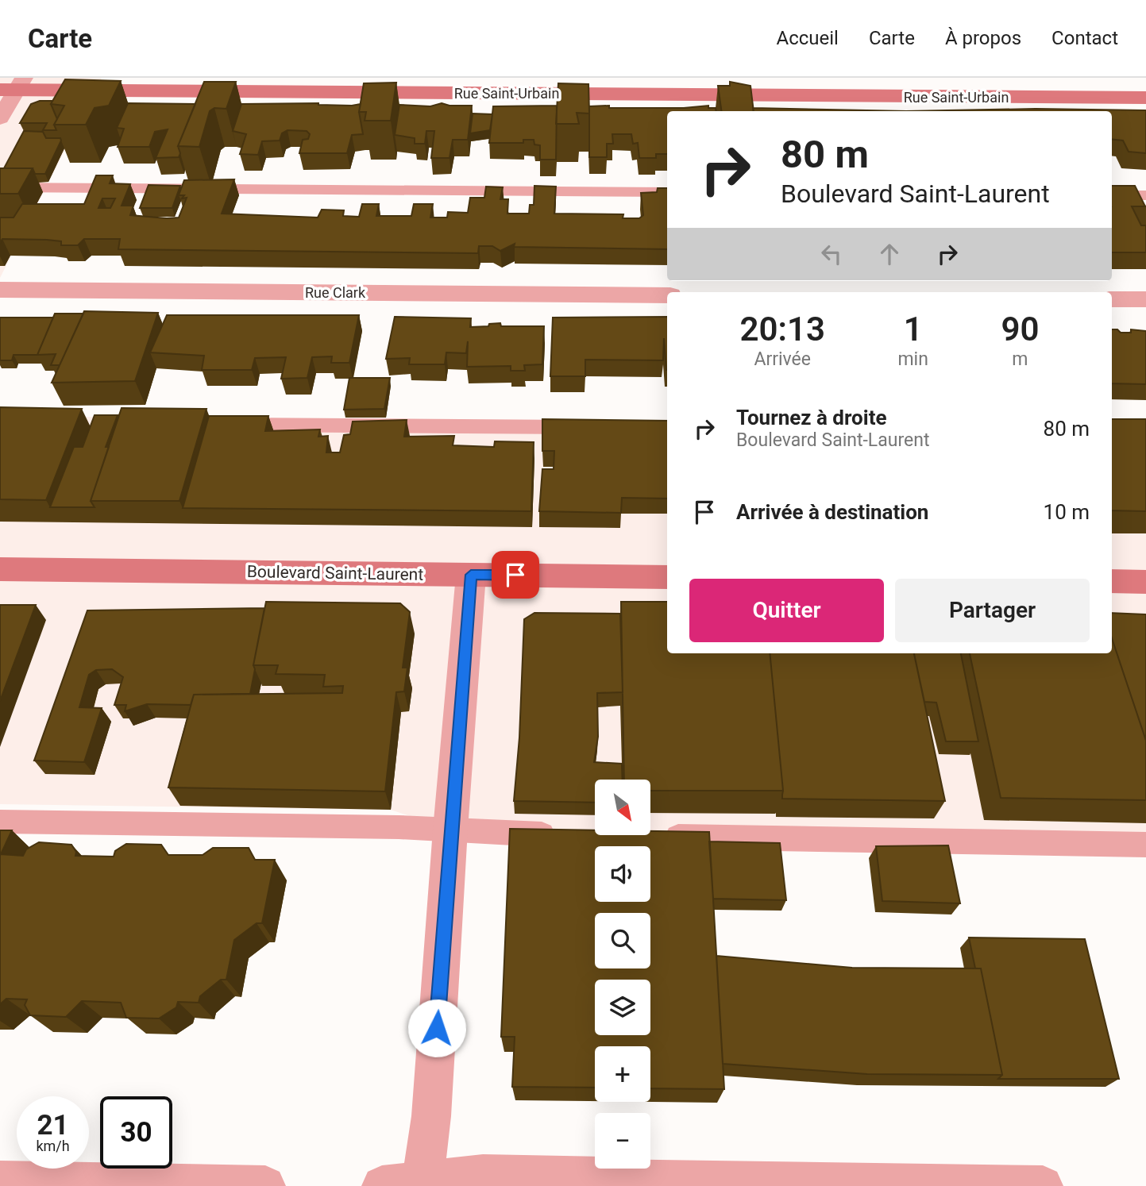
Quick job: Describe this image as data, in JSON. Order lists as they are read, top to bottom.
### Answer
{
  "streets": {
    "main road": ["Rue Saint-Urbain", "Boulevard Saint-Laurent"],
    "street": ["Rue Clark"]
  },
  "north": "bottom right",
  "page": {
    "header": "Carte",
    "nav": [
      "Accueil",
      "Carte",
      "À propos",
      "Contact"
    ],
    "turn": ["80 m", "Boulevard Saint-Laurent"],
    "eta": [
      "20:13",
      "Arrivée",
      "1",
      "min",
      "90",
      "m"
    ],
    "list": [
      {
        "name": "Tournez à droite",
        "note": "Boulevard Saint-Laurent",
        "value": "80 m"
      },
      {
        "name": "Arrivée à destination",
        "value": "10 m"
      }
    ],
    "buttons": ["Quitter", "Partager"],
    "map_buttons": ["+", "−"],
    "speed": "21 km/h",
    "limit": "30"
  }
}
